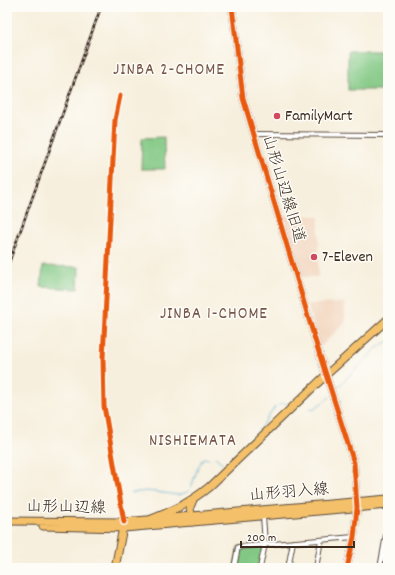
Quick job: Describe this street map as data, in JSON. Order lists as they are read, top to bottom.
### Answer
{
  "streets": {
    "main road": ["山形羽入線", "山形山辺線"],
    "street": ["山形山辺線旧道"]
  },
  "crossings": [
    ["山形山辺線旧道", "山形羽入線"]
  ],
  "districts": ["JINBA 2-CHOME", "JINBA 1-CHOME", "NISHIEMATA"],
  "places": ["FamilyMart", "7-Eleven"],
  "scale_bar": "200 m"
}
